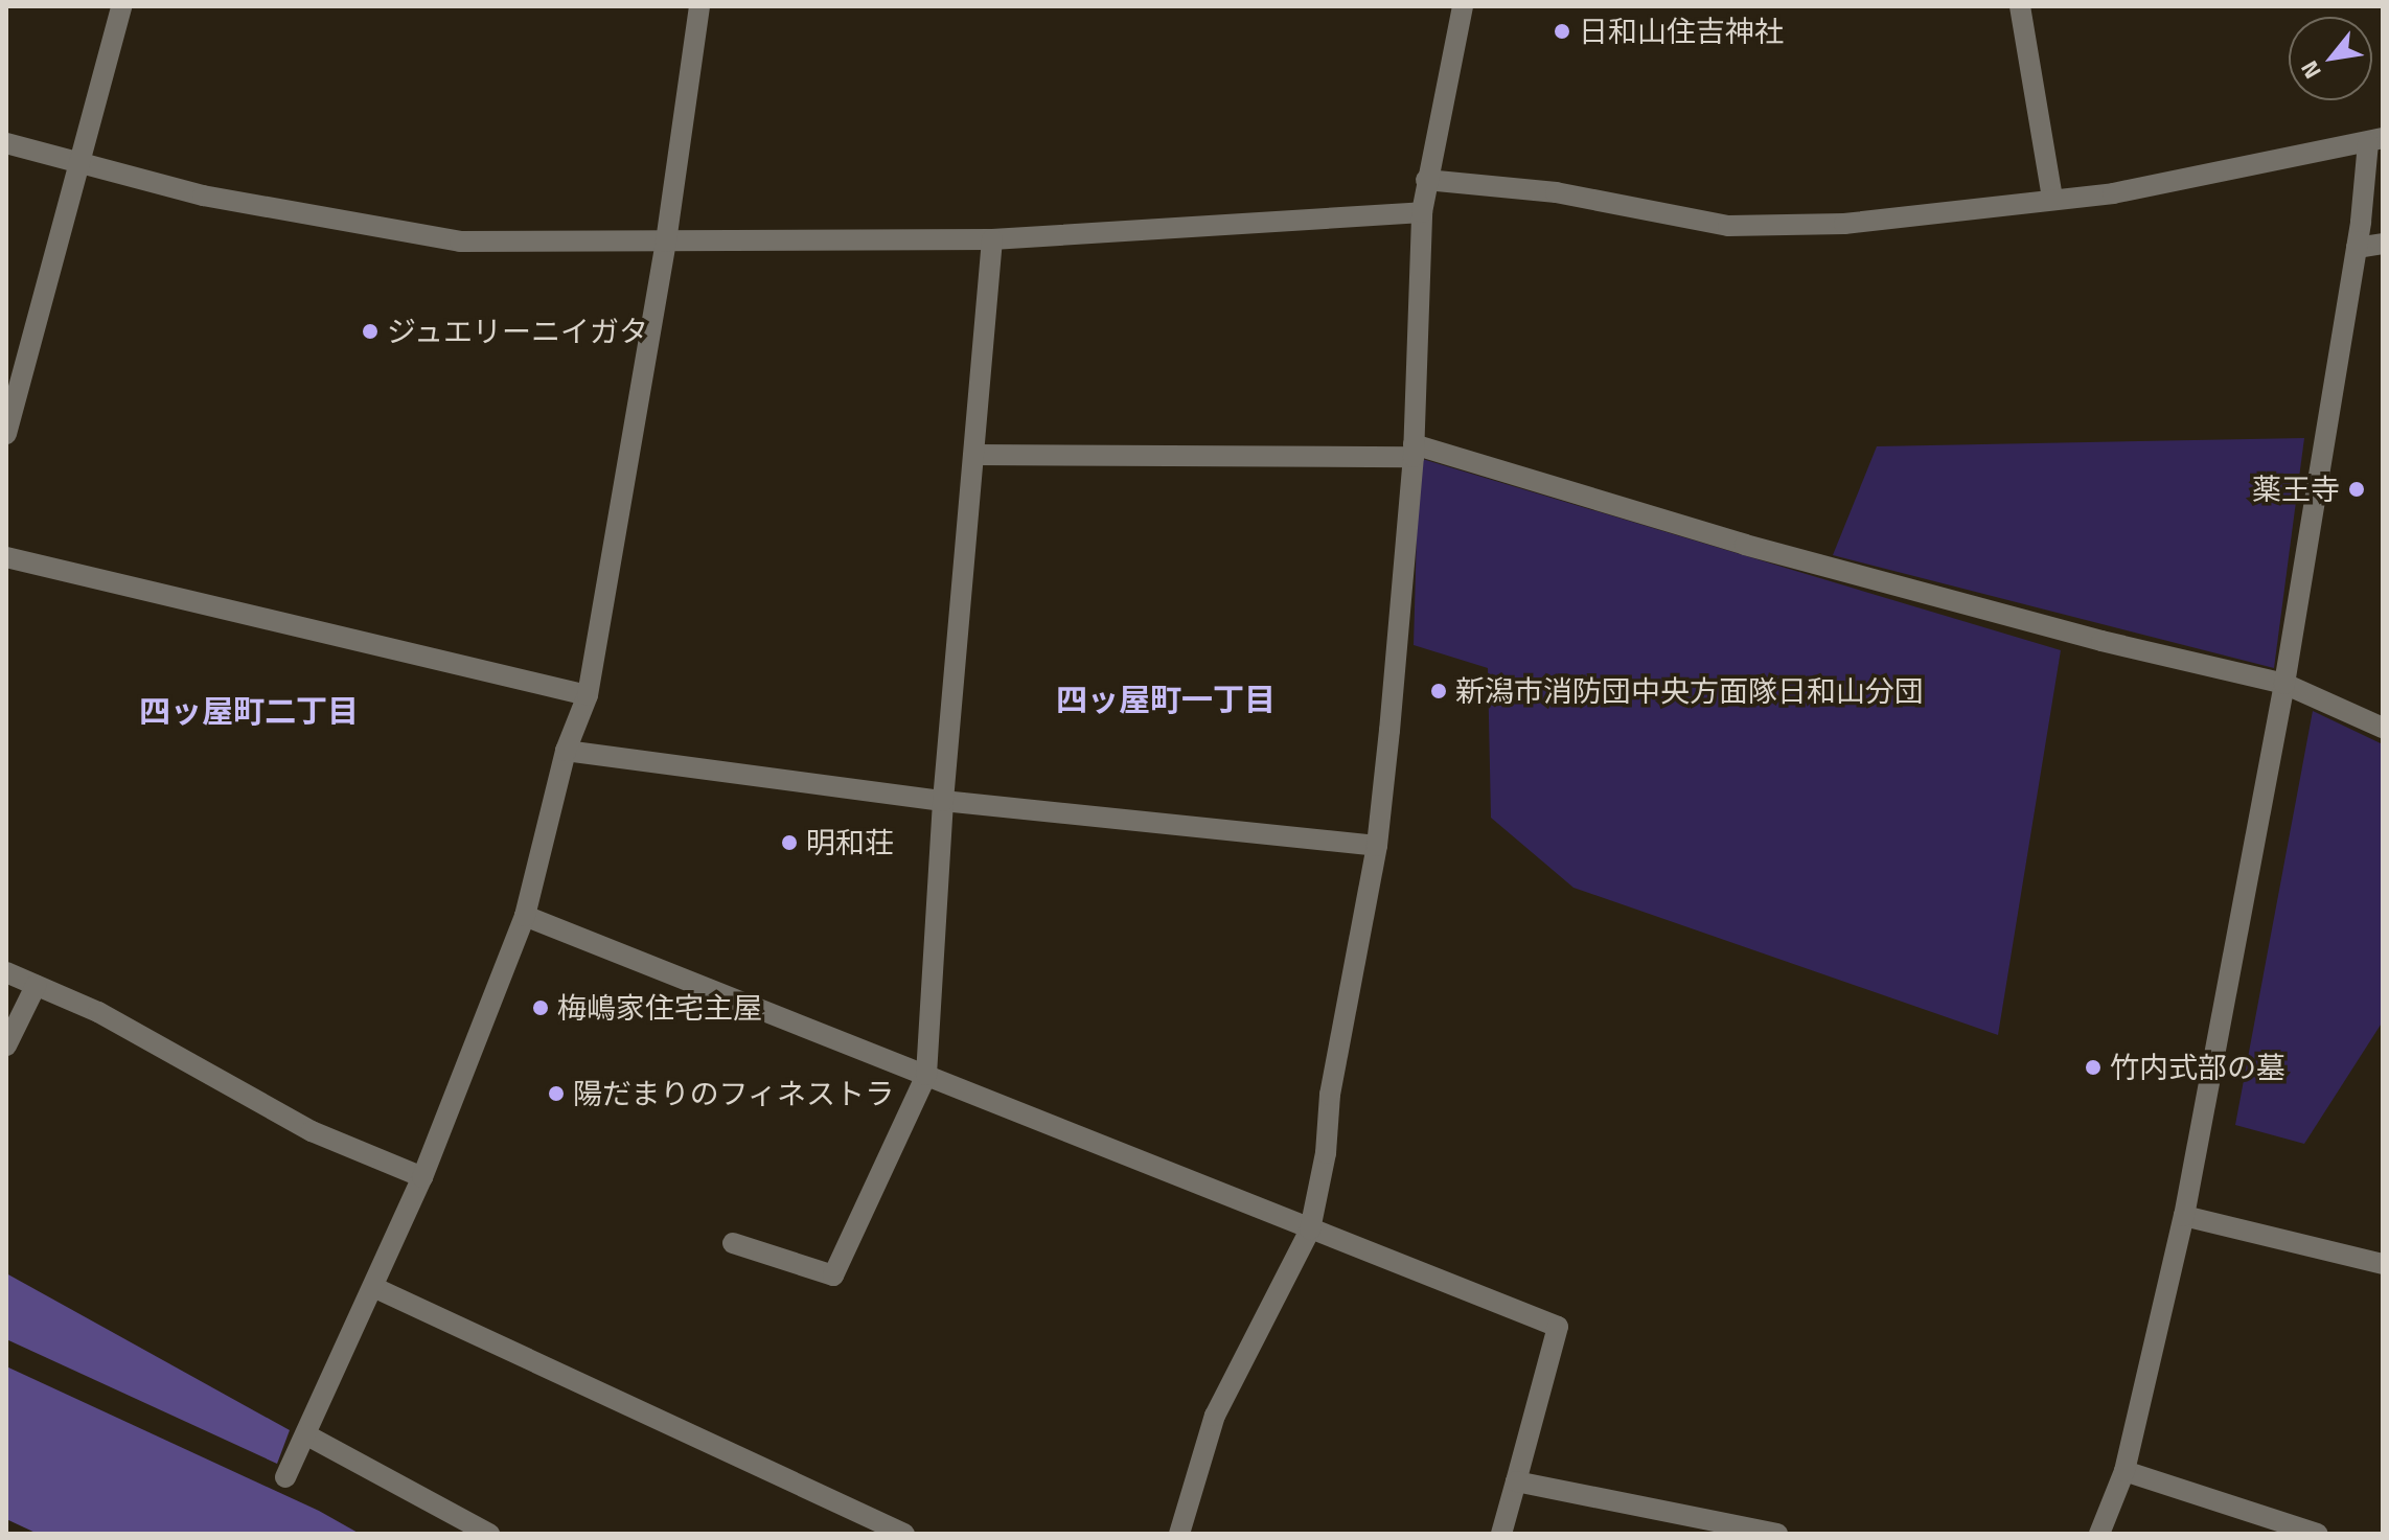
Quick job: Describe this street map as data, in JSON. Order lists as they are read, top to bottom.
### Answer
{
  "districts": ["四ッ屋町一丁目", "四ッ屋町二丁目"],
  "places": [
    "日和山住吉神社",
    "ジュエリーニイガタ",
    "薬王寺",
    "新潟市消防団中央方面隊日和山分団",
    "明和荘",
    "梅嶋家住宅主屋",
    "竹内式部の墓",
    "陽だまりのフィネストラ"
  ],
  "north": "bottom left"
}
